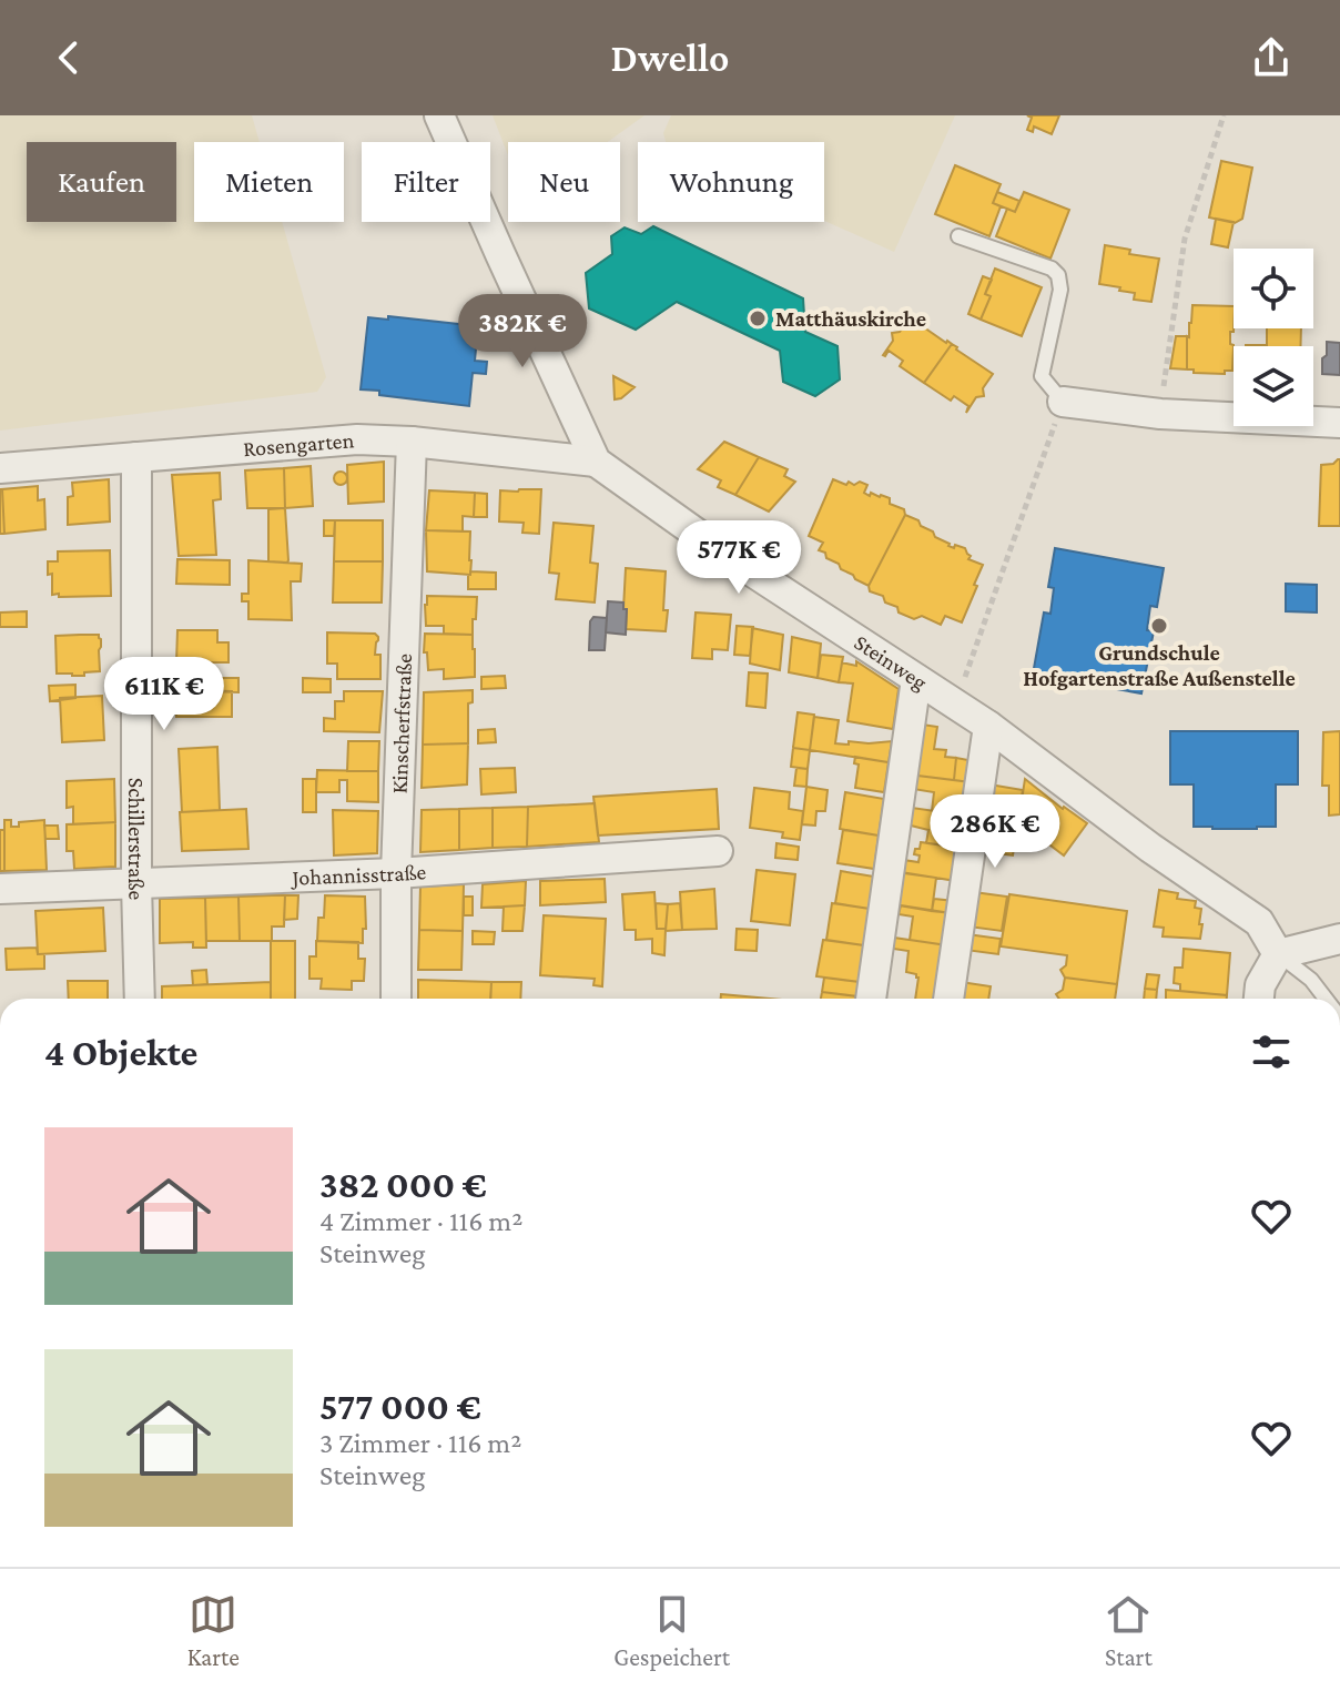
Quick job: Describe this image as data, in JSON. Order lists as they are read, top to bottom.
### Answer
{
  "streets": {
    "street": [
      "Rosengarten",
      "Steinweg",
      "Kinscherfstraße",
      "Schillerstraße",
      "Johannisstraße"
    ]
  },
  "crossings": [
    ["Rosengarten", "Steinweg"],
    ["Rosengarten", "Kinscherfstraße"],
    ["Rosengarten", "Schillerstraße"],
    ["Kinscherfstraße", "Johannisstraße"],
    ["Schillerstraße", "Johannisstraße"]
  ],
  "places": ["Matthäuskirche", "Grundschule Hofgartenstraße Außenstelle"],
  "page": {
    "header": "Dwello",
    "chip": [
      "Kaufen",
      "Mieten",
      "Filter",
      "Neu",
      "Wohnung"
    ],
    "price": [
      "382K €",
      "577K €",
      "611K €",
      "286K €"
    ],
    "heading": "4 Objekte",
    "list": [
      {
        "name": "382 000 €",
        "note": "4 Zimmer · 116 m² · Steinweg"
      },
      {
        "name": "577 000 €",
        "note": "3 Zimmer · 116 m² · Steinweg"
      }
    ],
    "tabs": ["Karte", "Gespeichert", "Start"]
  }
}
